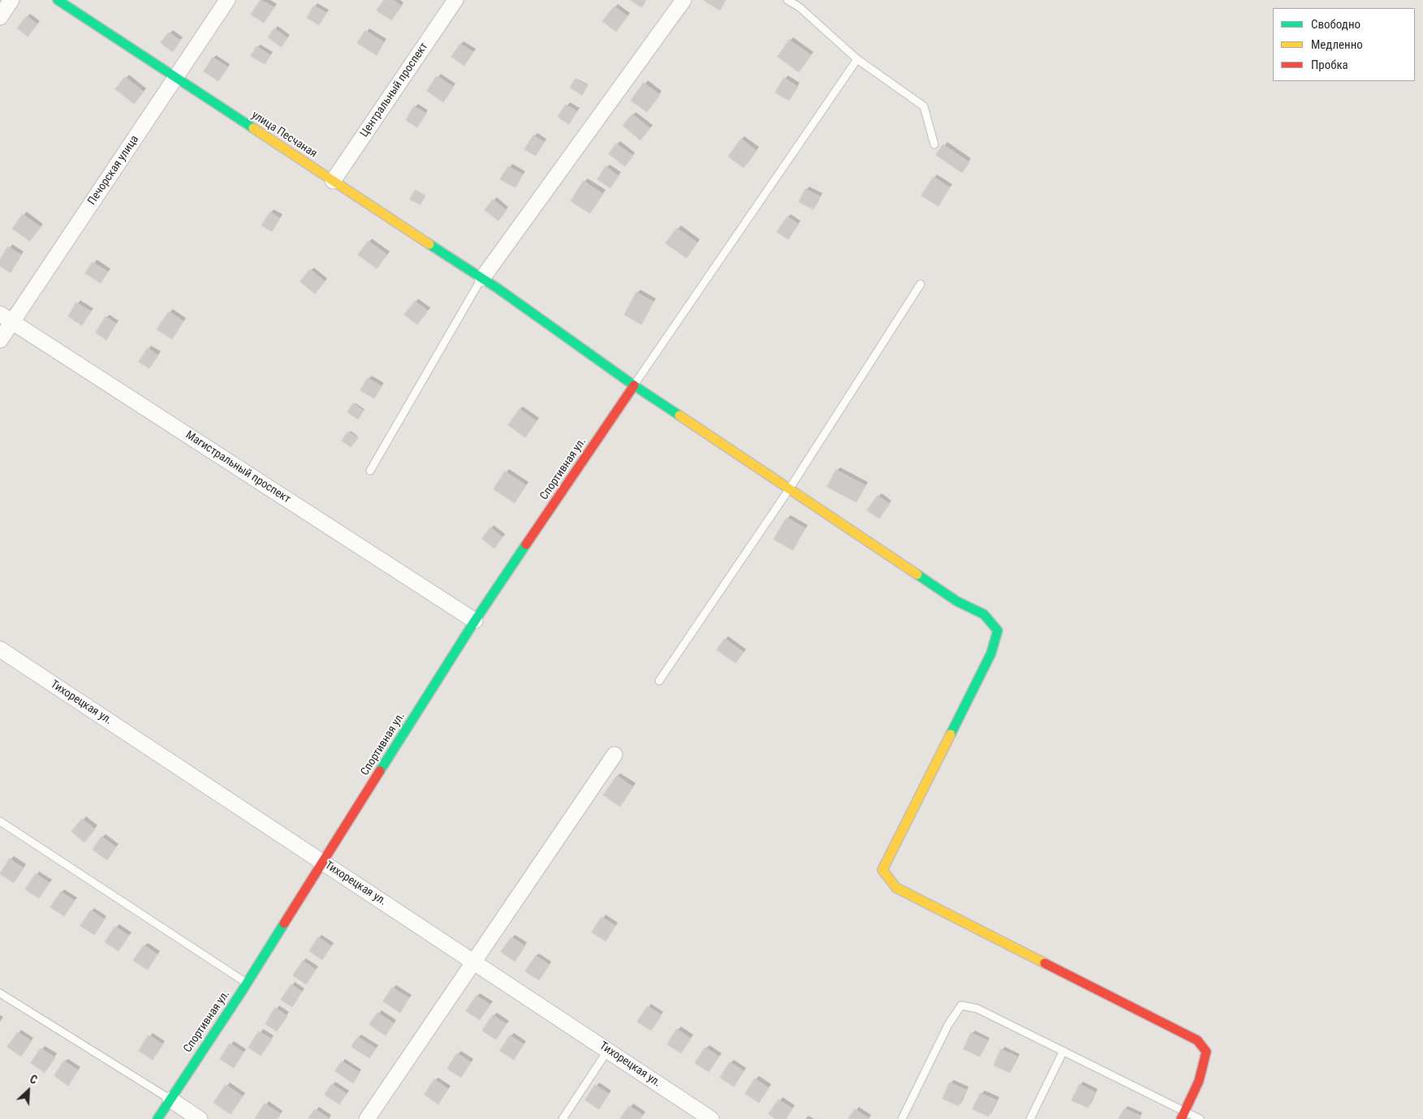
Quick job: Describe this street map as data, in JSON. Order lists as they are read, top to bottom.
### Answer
{
  "streets": {
    "street": [
      "Центральный проспект",
      "улица Песчаная",
      "Печорская улица",
      "Магистральный проспект",
      "Спортивная ул.",
      "Тихорецкая ул."
    ]
  },
  "crossings": [
    ["Центральный проспект", "улица Песчаная"],
    ["улица Песчаная", "Печорская улица"],
    ["улица Песчаная", "Спортивная ул."],
    ["Печорская улица", "Магистральный проспект"],
    ["Магистральный проспект", "Спортивная ул."],
    ["Спортивная ул.", "Тихорецкая ул."]
  ],
  "legend": ["Свободно", "Медленно", "Пробка"],
  "north": "top right"
}
